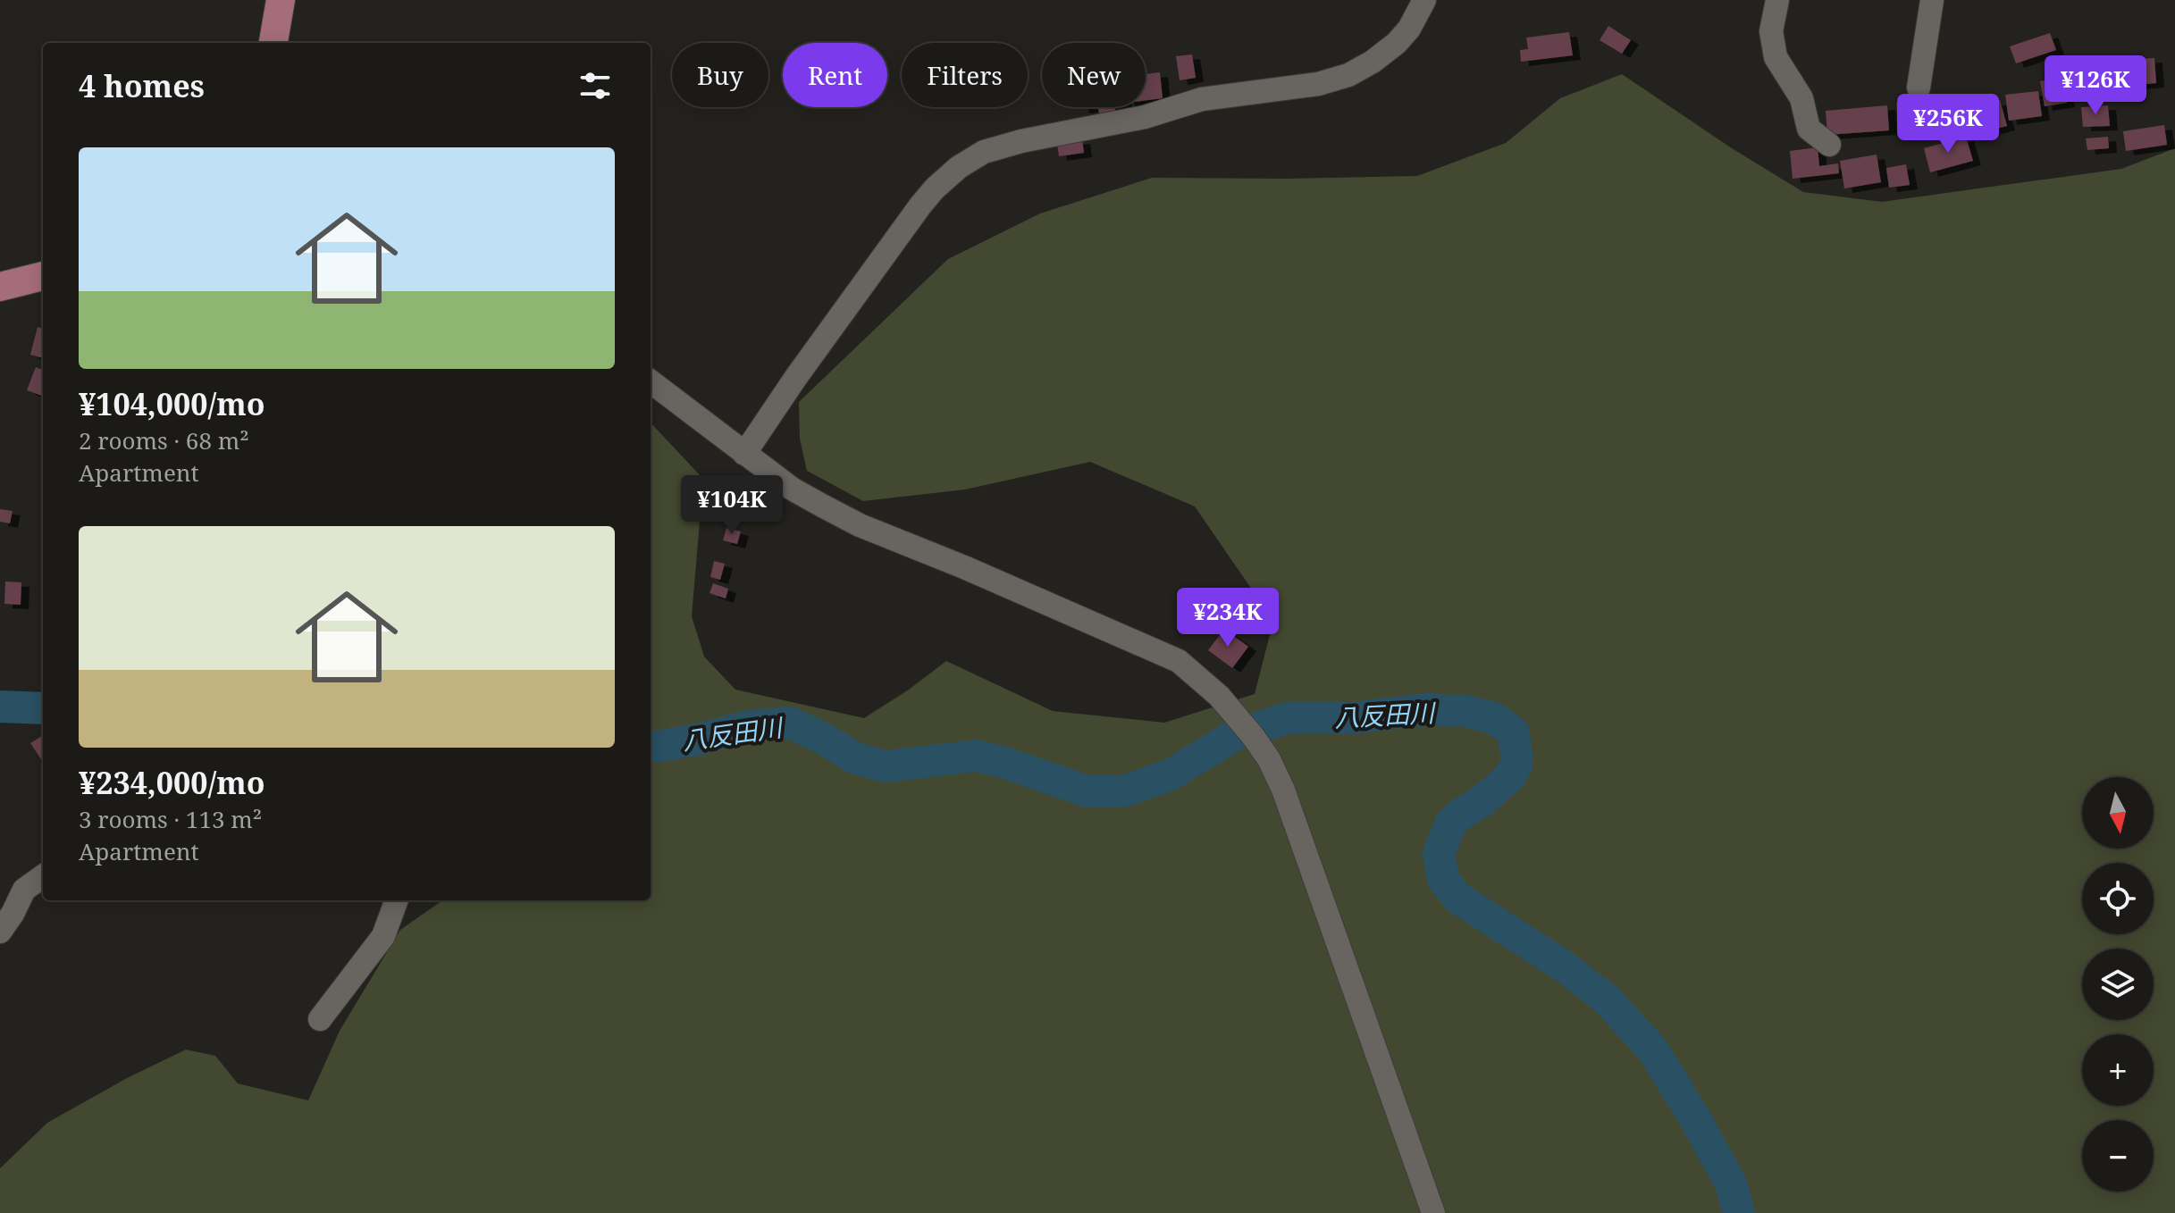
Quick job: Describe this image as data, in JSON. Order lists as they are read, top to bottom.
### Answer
{
  "water": ["八反田川"],
  "north": "bottom",
  "page": {
    "chip": [
      "Buy",
      "Rent",
      "Filters",
      "New"
    ],
    "heading": "4 homes",
    "price": [
      "¥126K",
      "¥256K",
      "¥104K",
      "¥234K"
    ],
    "list": [
      {
        "name": "¥104,000/mo",
        "note": "2 rooms · 68 m² · Apartment"
      },
      {
        "name": "¥234,000/mo",
        "note": "3 rooms · 113 m² · Apartment"
      }
    ],
    "map_buttons": ["+", "−"]
  }
}
